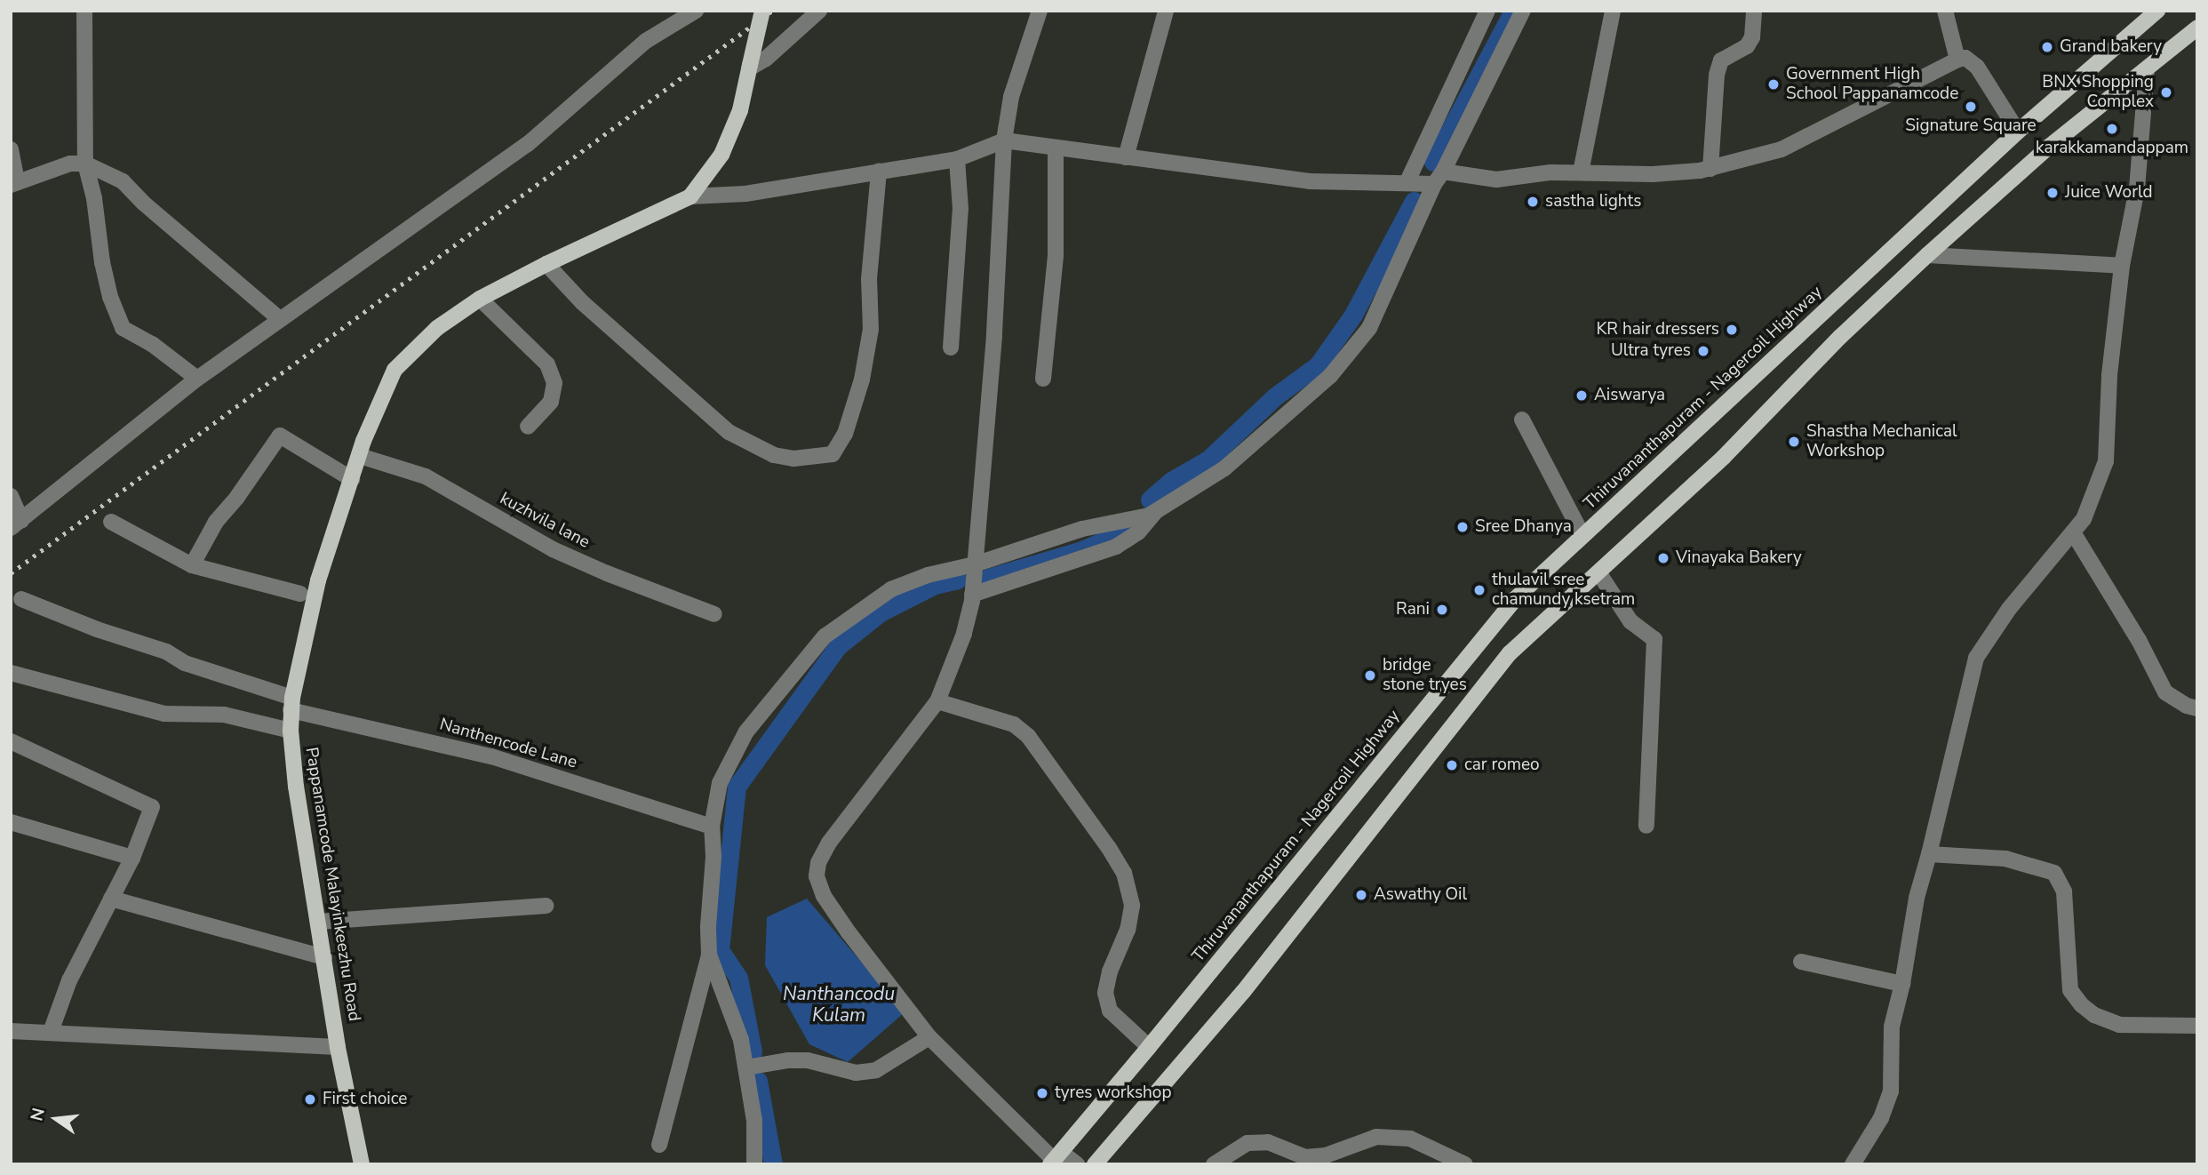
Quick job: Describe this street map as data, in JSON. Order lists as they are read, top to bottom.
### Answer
{
  "streets": {
    "main road": ["Thiruvananthapuram - Nagercoil Highway", "Pappanamcode Malayinkeezhu Road"],
    "street": ["kuzhvila lane", "Nanthencode Lane"]
  },
  "crossings": [
    ["kuzhvila lane", "Pappanamcode Malayinkeezhu Road"],
    ["Nanthencode Lane", "Pappanamcode Malayinkeezhu Road"]
  ],
  "water": ["Nanthancodu Kulam"],
  "places": [
    "Grand bakery",
    "Government High School Pappanamcode",
    "BNX Shopping Complex",
    "Signature Square",
    "karakkamandappam",
    "Juice World",
    "sastha lights",
    "KR hair dressers",
    "Ultra tyres",
    "Aiswarya",
    "Shastha Mechanical Workshop",
    "Sree Dhanya",
    "Vinayaka Bakery",
    "thulavil sree chamundy ksetram",
    "Rani",
    "bridge stone tryes",
    "car romeo",
    "Aswathy Oil",
    "tyres workshop",
    "First choice"
  ],
  "north": "left"
}
